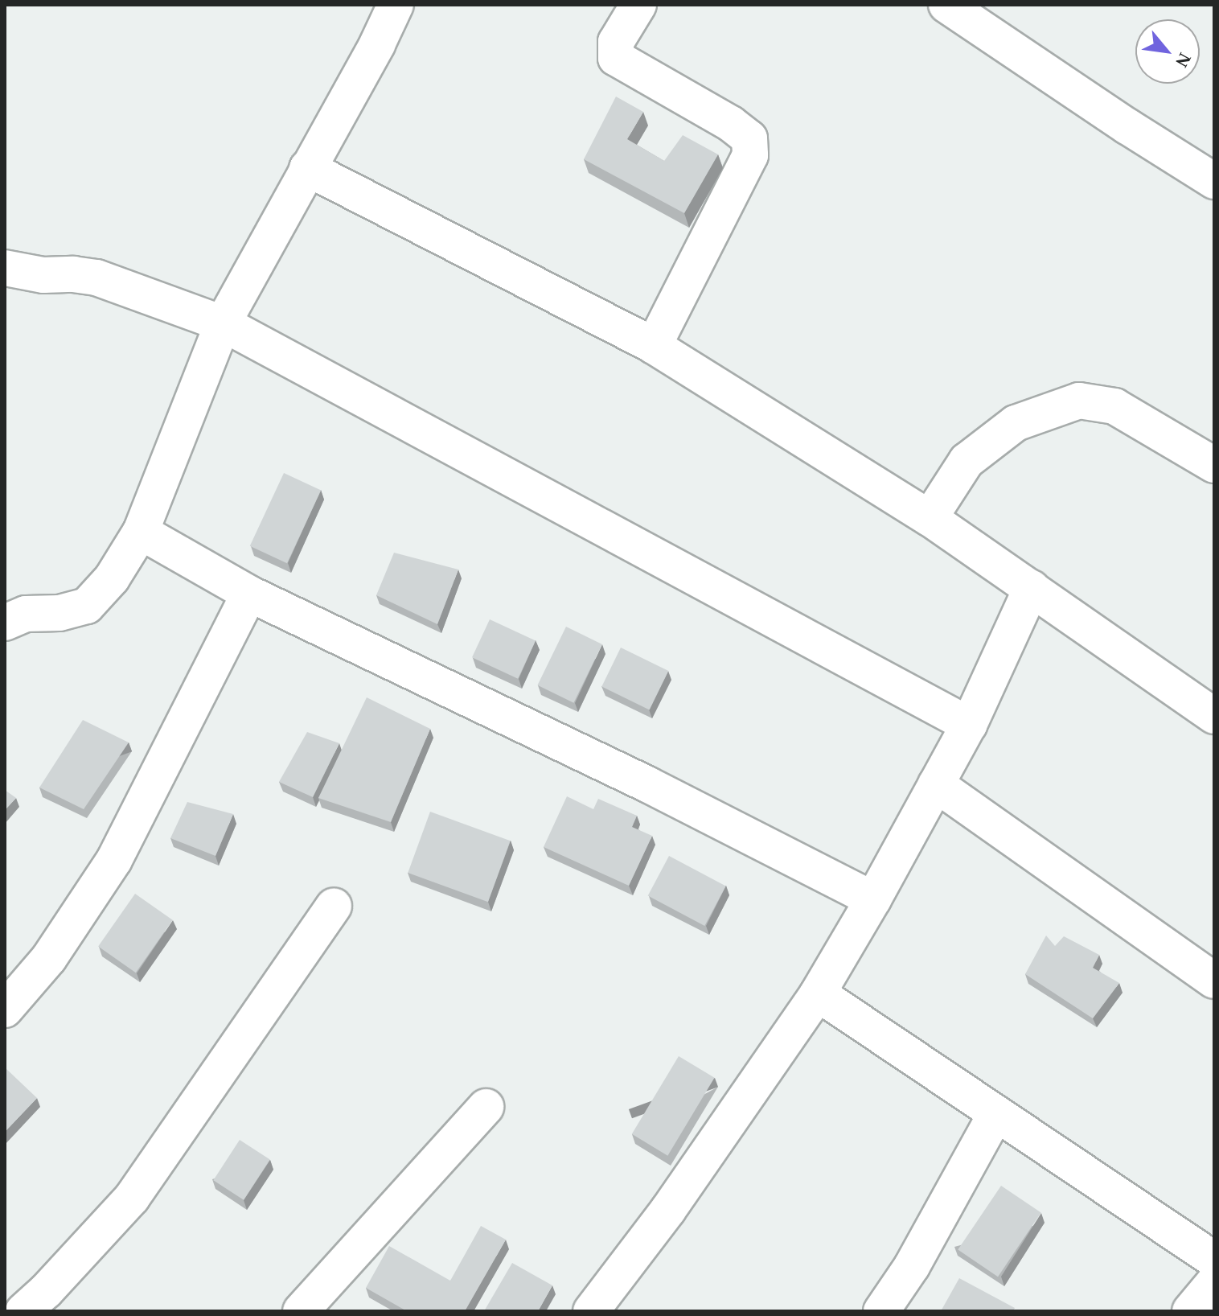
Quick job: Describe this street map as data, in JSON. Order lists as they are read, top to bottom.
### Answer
{
  "north": "bottom right"
}
